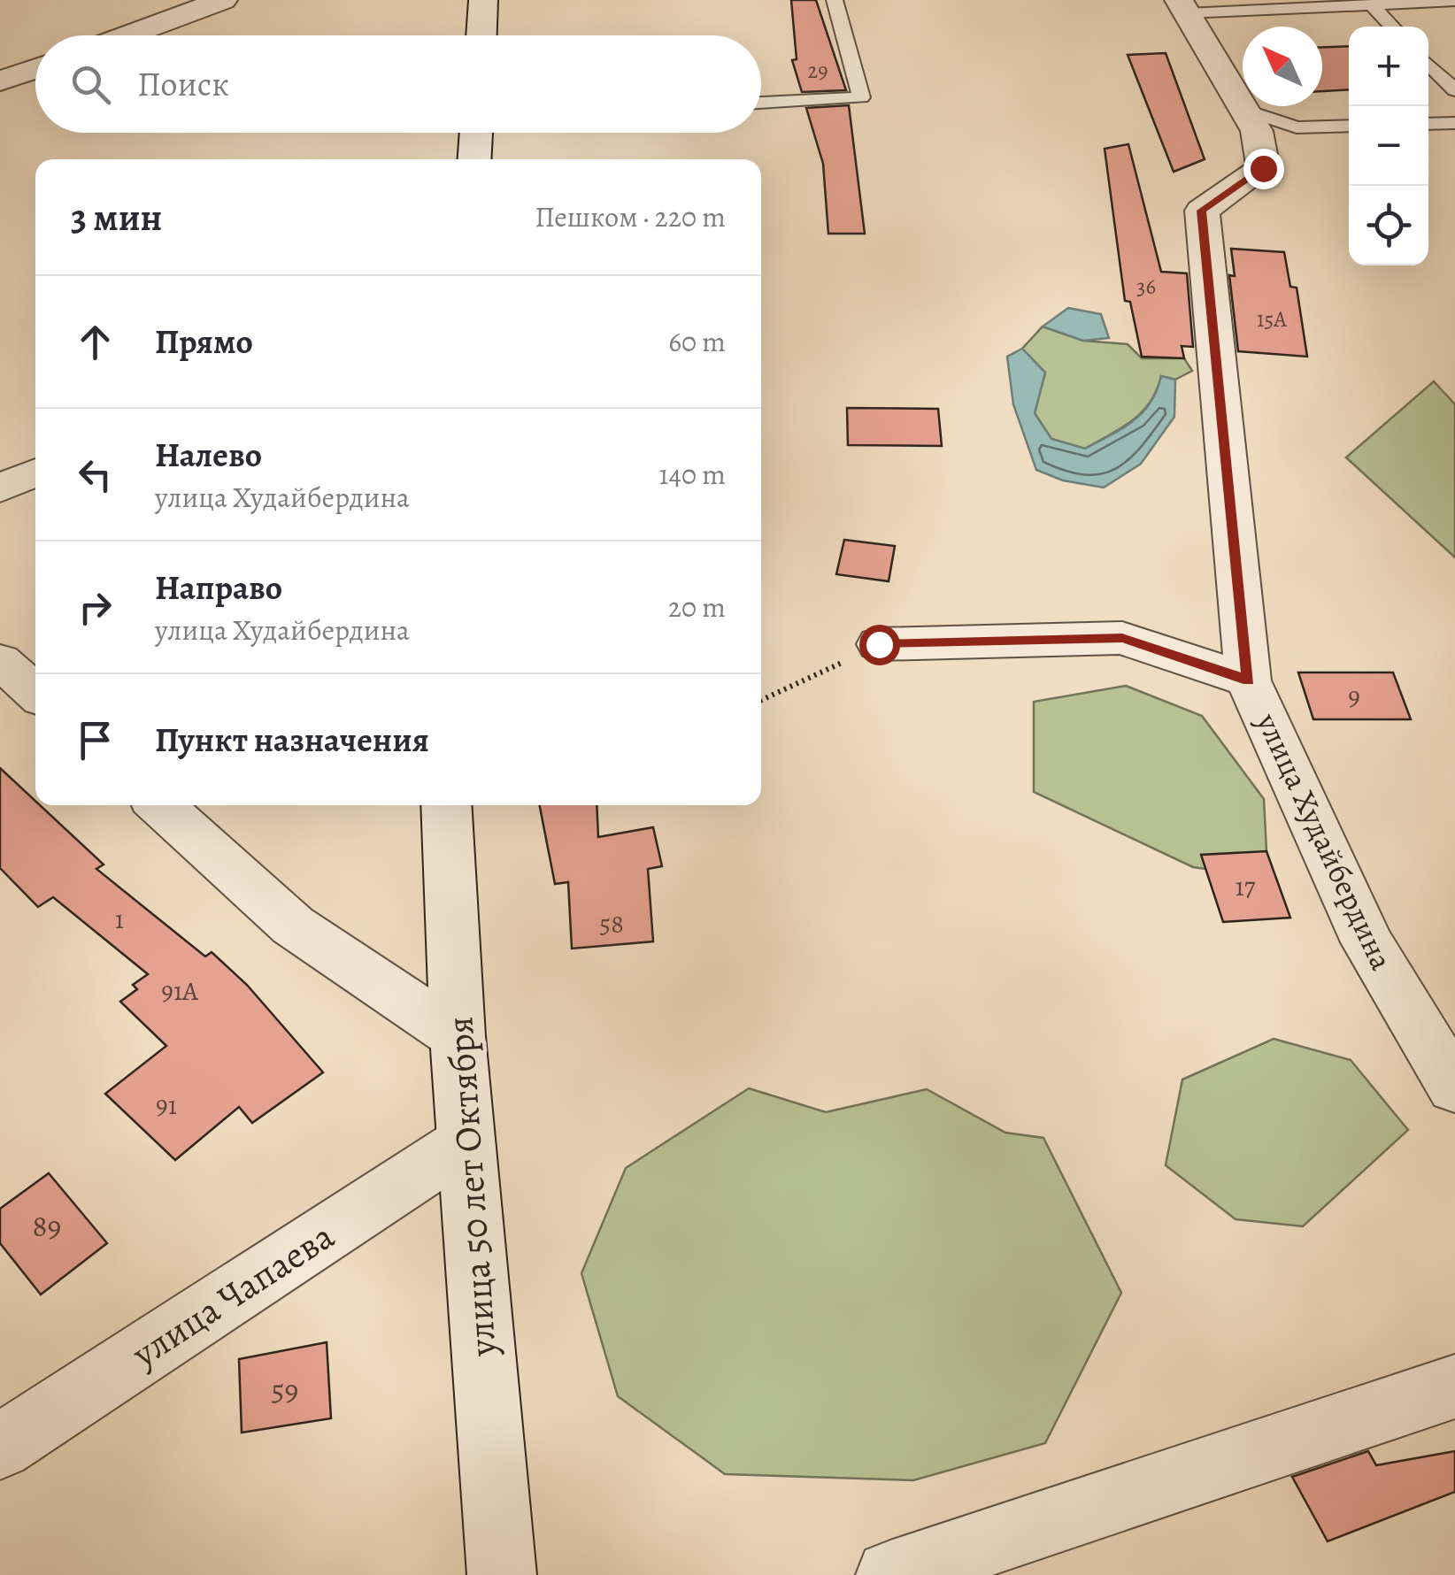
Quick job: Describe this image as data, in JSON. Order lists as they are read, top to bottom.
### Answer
{
  "streets": {
    "street": ["улица Худайбердина", "улица 50 лет Октября", "улица Чапаева"]
  },
  "crossings": [
    ["улица 50 лет Октября", "улица Чапаева"]
  ],
  "house_numbers": [
    "29",
    "36",
    "15А",
    "9",
    "17",
    "1",
    "58",
    "91А",
    "91",
    "89",
    "59"
  ],
  "north": "top left",
  "page": {
    "map_buttons": ["+", "−"],
    "search": "Поиск",
    "heading": ["3 мин", "Пешком · 220 m"],
    "list": [
      ["Прямо", "60 m"],
      ["Налево", "улица Худайбердина", "140 m"],
      ["Направо", "улица Худайбердина", "20 m"],
      "Пункт назначения"
    ]
  }
}
